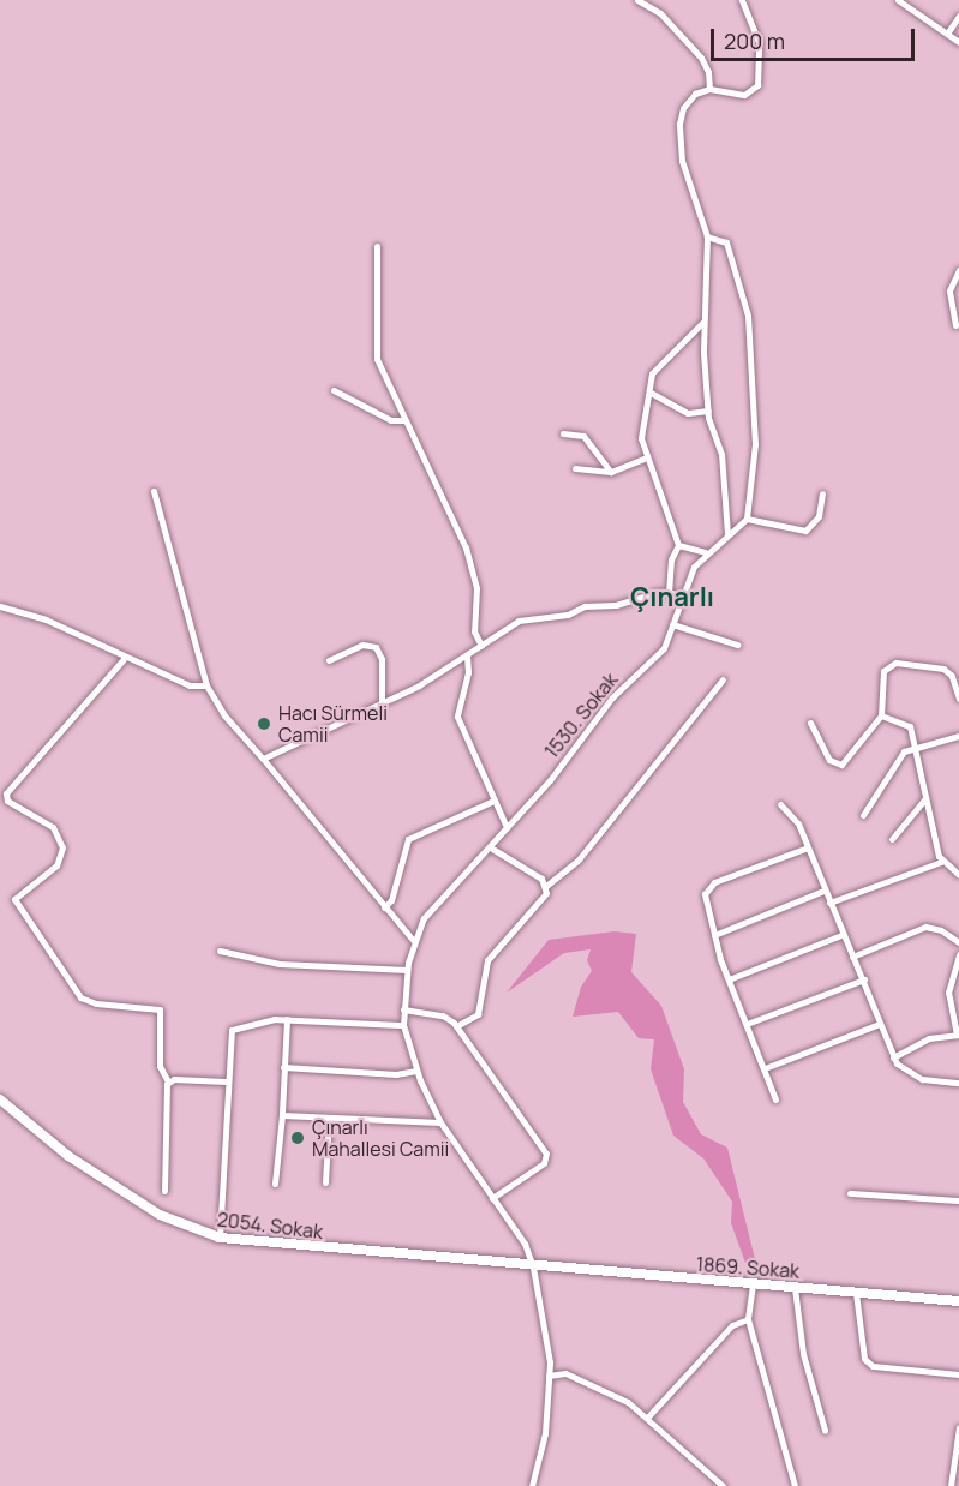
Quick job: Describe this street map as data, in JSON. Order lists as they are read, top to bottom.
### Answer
{
  "streets": {
    "main road": ["2054. Sokak", "1869. Sokak"],
    "street": ["1530. Sokak"]
  },
  "crossings": [
    ["1530. Sokak", "2054. Sokak"],
    ["1530. Sokak", "1869. Sokak"],
    ["2054. Sokak", "1869. Sokak"]
  ],
  "districts": ["Çınarlı"],
  "places": ["Hacı Sürmeli Camii", "Çınarlı Mahallesi Camii"],
  "scale_bar": "200 m"
}
